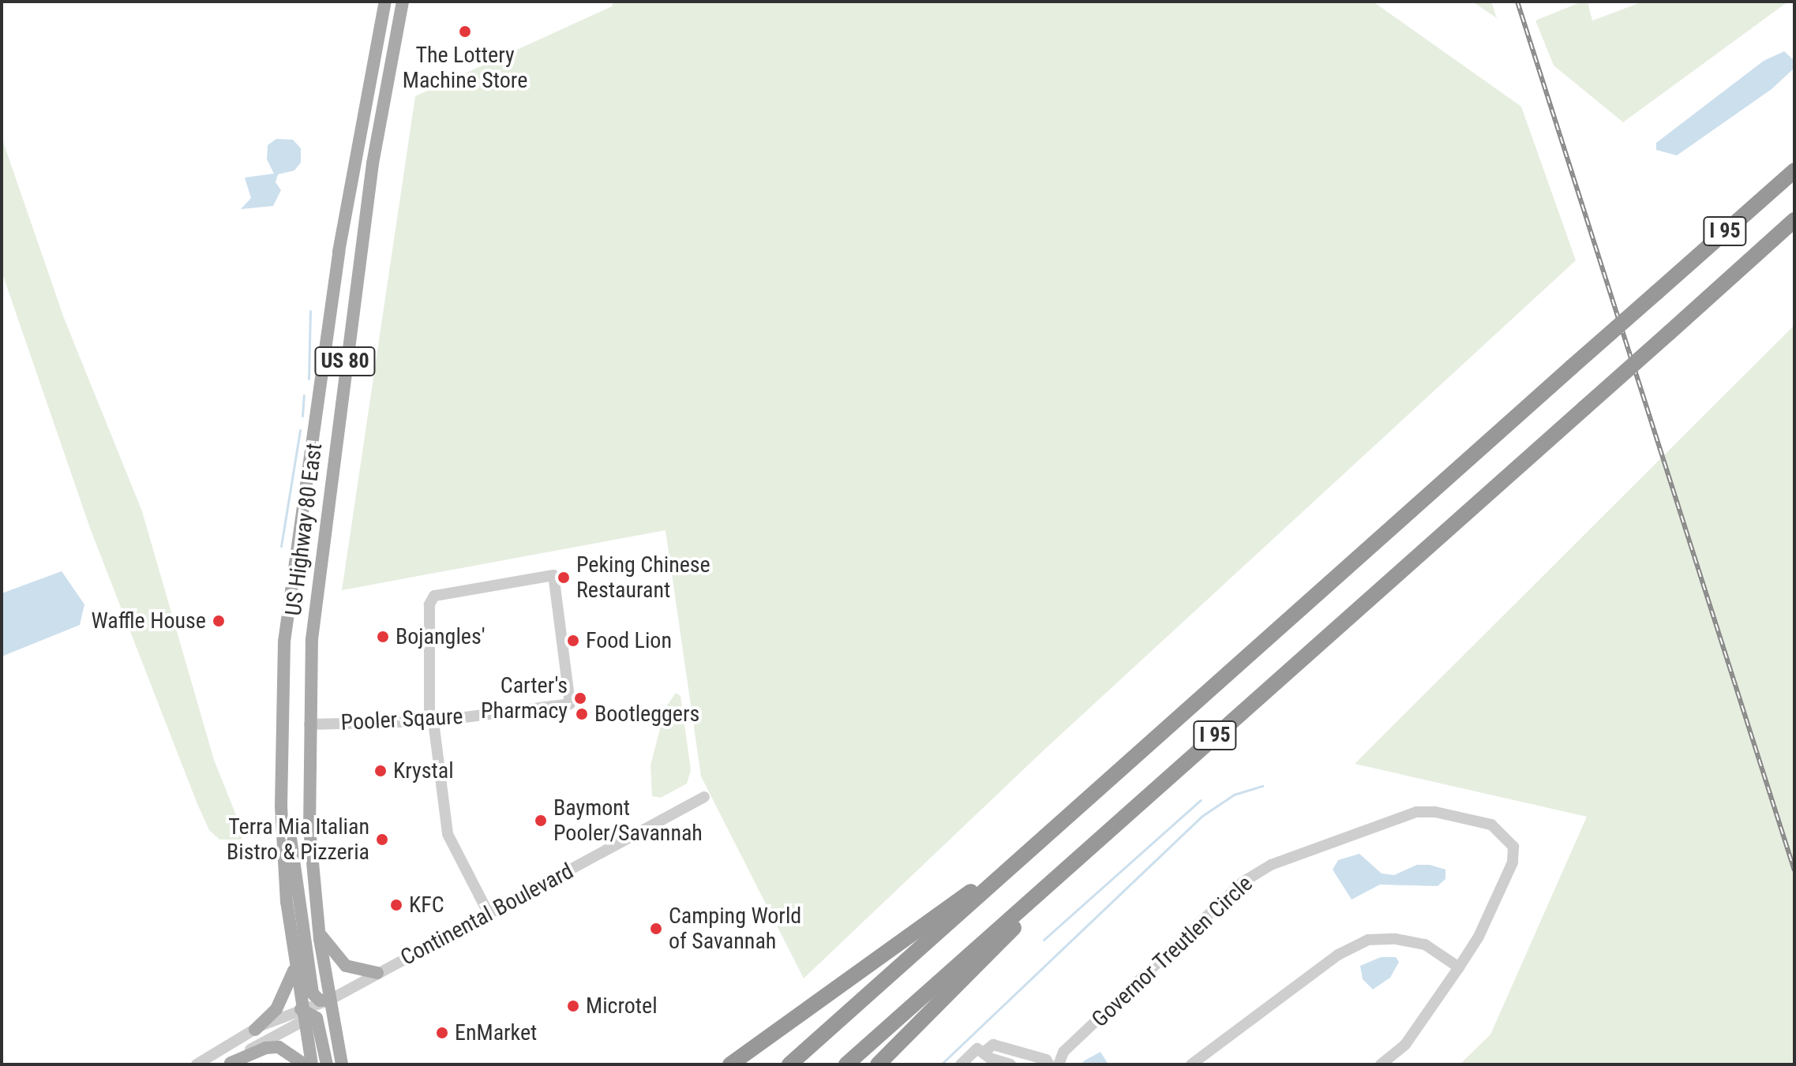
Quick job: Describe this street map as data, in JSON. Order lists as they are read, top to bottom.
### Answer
{
  "streets": {
    "highway": ["I 95"],
    "main road": ["US 80", "US Highway 80 East"],
    "street": ["Pooler Sqaure", "Continental Boulevard", "Governor Treutlen Circle"]
  },
  "crossings": [
    ["US Highway 80 East", "Pooler Sqaure"],
    ["US Highway 80 East", "Continental Boulevard"]
  ],
  "places": [
    "The Lottery Machine Store",
    "Peking Chinese Restaurant",
    "Waffle House",
    "Bojangles'",
    "Food Lion",
    "Carter's Pharmacy",
    "Bootleggers",
    "Krystal",
    "Baymont Pooler/Savannah",
    "Terra Mia Italian Bistro & Pizzeria",
    "KFC",
    "Camping World of Savannah",
    "Microtel",
    "EnMarket"
  ]
}
